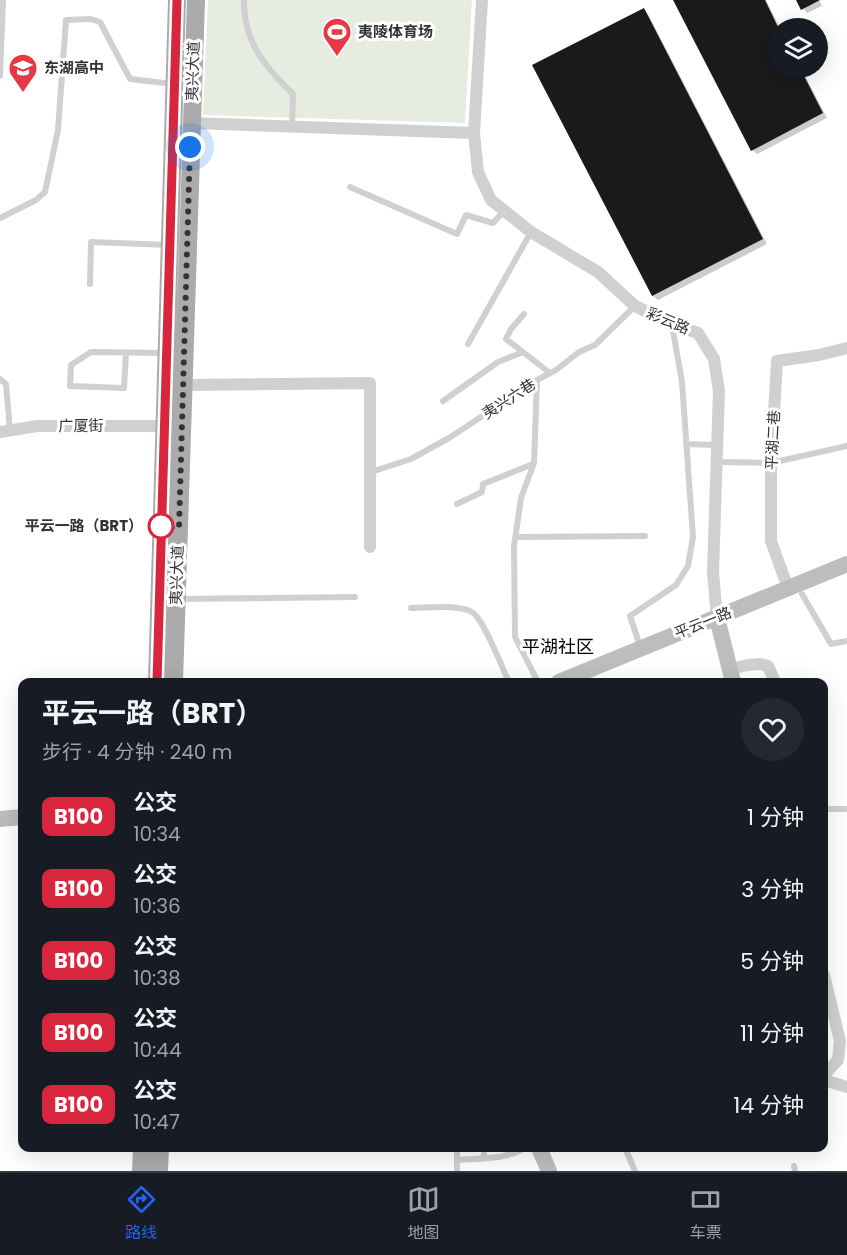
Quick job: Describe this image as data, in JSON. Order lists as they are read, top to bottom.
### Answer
{
  "streets": {
    "main road": ["夷兴大道", "平云一路"],
    "street": ["彩云路", "广厦街", "平湖二巷"],
    "lane": ["夷兴六巷"]
  },
  "crossings": [
    ["夷兴大道", "广厦街"],
    ["彩云路", "夷兴六巷"],
    ["彩云路", "平云一路"],
    ["平湖二巷", "平云一路"]
  ],
  "districts": ["平湖社区"],
  "places": {
    "sports": ["夷陵体育场"],
    "school or university": ["东湖高中"],
    "other": ["平云一路（BRT）"]
  },
  "lines": ["bus line B100"],
  "page": {
    "heading": ["平云一路（BRT）", "步行 · 4 分钟 · 240 m"],
    "list": [
      {
        "mark": "B100",
        "name": "公交",
        "note": "10:34",
        "value": "1 分钟"
      },
      {
        "mark": "B100",
        "name": "公交",
        "note": "10:36",
        "value": "3 分钟"
      },
      {
        "mark": "B100",
        "name": "公交",
        "note": "10:38",
        "value": "5 分钟"
      },
      {
        "mark": "B100",
        "name": "公交",
        "note": "10:44",
        "value": "11 分钟"
      },
      {
        "mark": "B100",
        "name": "公交",
        "note": "10:47",
        "value": "14 分钟"
      }
    ],
    "tabs": ["路线", "地图", "车票"]
  }
}
